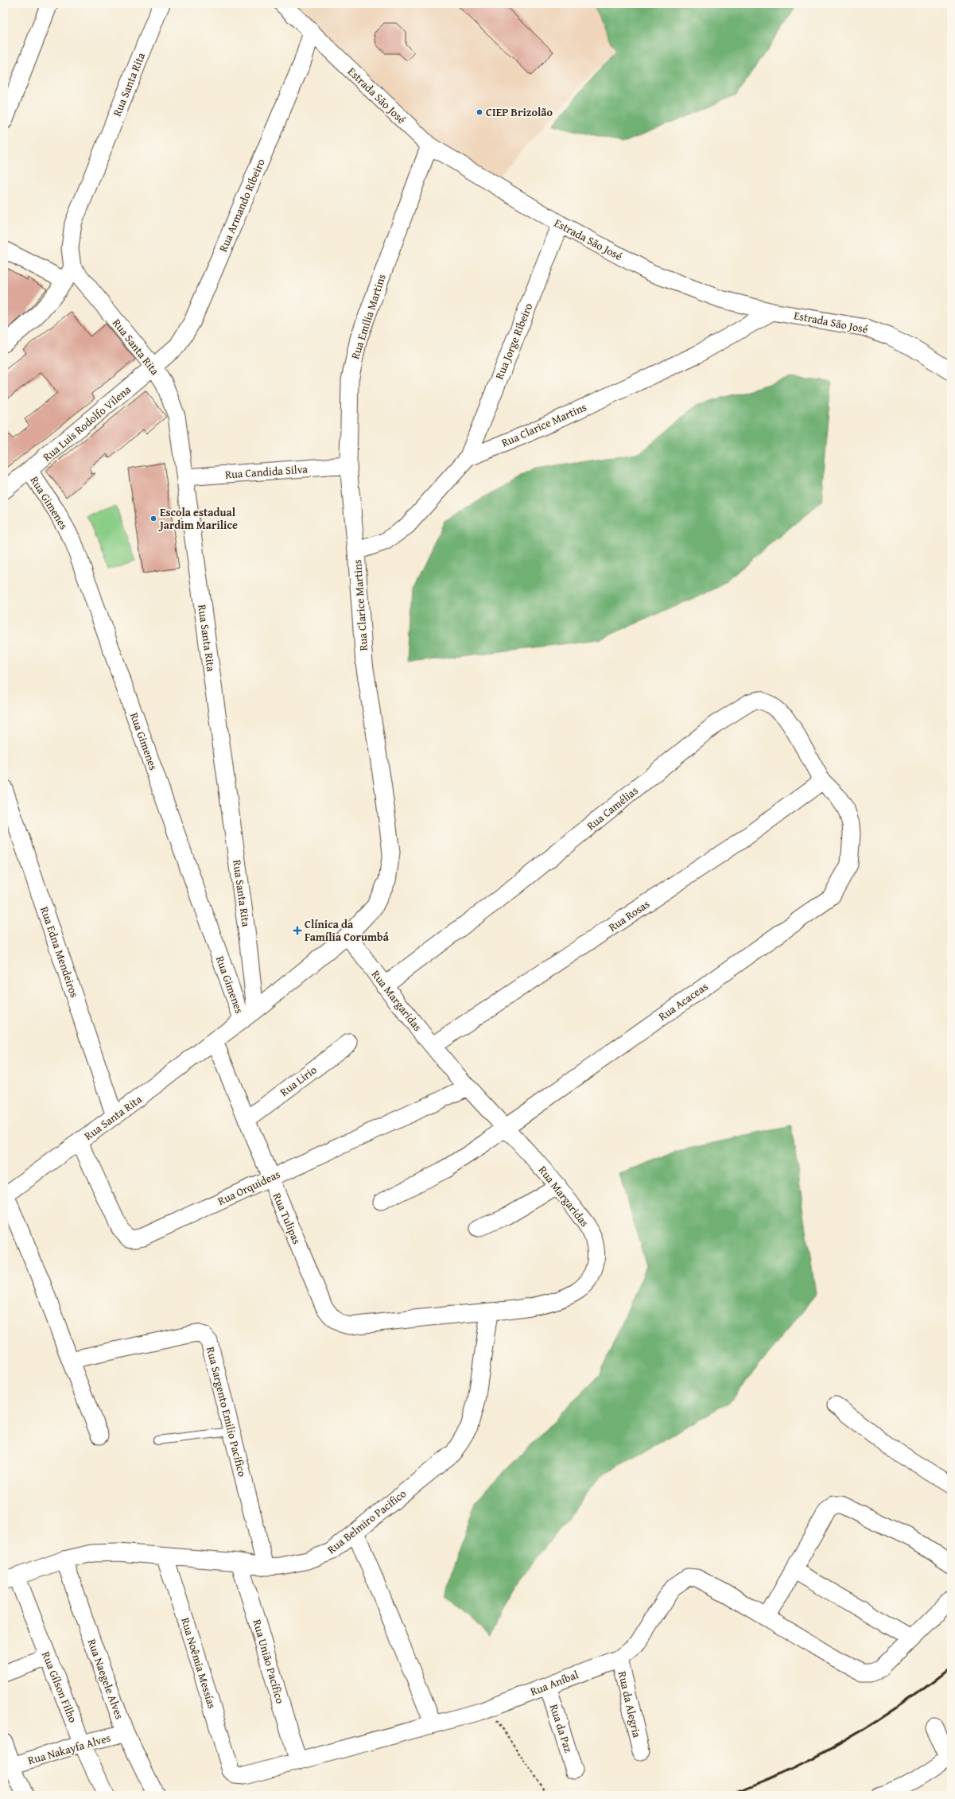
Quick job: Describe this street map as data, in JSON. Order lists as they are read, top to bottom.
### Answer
{
  "streets": {
    "street": [
      "Rua Santa Rita",
      "Estrada São José",
      "Rua Armando Ribeiro",
      "Rua Emilia Martins",
      "Rua Jorge Ribeiro",
      "Rua Luis Rodolfo Vilena",
      "Rua Clarice Martins",
      "Rua Candida Silva",
      "Rua Gimenes",
      "Rua Camélias",
      "Rua Rosas",
      "Rua Edna Mendeiros",
      "Rua Margaridas",
      "Rua Acaceas",
      "Rua Lirio",
      "Rua Orquideas",
      "Rua Tulipas",
      "Rua Sargento Emilio Pacifico",
      "Rua Belmiro Pacifico",
      "Rua União Pacífico",
      "Rua Noêmia Messías",
      "Rua Naegele Alves",
      "Rua Aníbal",
      "Rua Gílson Filho",
      "Rua da Alegria",
      "Rua da Paz",
      "Rua Nakayfa Alves"
    ]
  },
  "crossings": [
    ["Rua Santa Rita", "Rua Armando Ribeiro"],
    ["Rua Santa Rita", "Rua Luis Rodolfo Vilena"],
    ["Rua Santa Rita", "Rua Clarice Martins"],
    ["Rua Santa Rita", "Rua Candida Silva"],
    ["Rua Santa Rita", "Rua Gimenes"],
    ["Rua Santa Rita", "Rua Edna Mendeiros"],
    ["Rua Santa Rita", "Rua Orquideas"],
    ["Rua Santa Rita", "Rua Tulipas"],
    ["Estrada São José", "Rua Armando Ribeiro"],
    ["Estrada São José", "Rua Emilia Martins"],
    ["Estrada São José", "Rua Jorge Ribeiro"],
    ["Estrada São José", "Rua Clarice Martins"],
    ["Rua Armando Ribeiro", "Rua Luis Rodolfo Vilena"],
    ["Rua Emilia Martins", "Rua Clarice Martins"],
    ["Rua Emilia Martins", "Rua Candida Silva"],
    ["Rua Jorge Ribeiro", "Rua Clarice Martins"],
    ["Rua Luis Rodolfo Vilena", "Rua Gimenes"],
    ["Rua Clarice Martins", "Rua Gimenes"],
    ["Rua Clarice Martins", "Rua Margaridas"],
    ["Rua Camélias", "Rua Rosas"],
    ["Rua Camélias", "Rua Margaridas"],
    ["Rua Camélias", "Rua Acaceas"],
    ["Rua Rosas", "Rua Margaridas"],
    ["Rua Margaridas", "Rua Acaceas"],
    ["Rua Margaridas", "Rua Orquideas"],
    ["Rua Margaridas", "Rua Tulipas"],
    ["Rua Margaridas", "Rua Belmiro Pacifico"],
    ["Rua Lirio", "Rua Tulipas"],
    ["Rua Orquideas", "Rua Tulipas"],
    ["Rua Sargento Emilio Pacifico", "Rua Belmiro Pacifico"],
    ["Rua Belmiro Pacifico", "Rua União Pacífico"],
    ["Rua Belmiro Pacifico", "Rua Noêmia Messías"],
    ["Rua Belmiro Pacifico", "Rua Naegele Alves"],
    ["Rua Belmiro Pacifico", "Rua Gílson Filho"],
    ["Rua União Pacífico", "Rua Noêmia Messías"],
    ["Rua Naegele Alves", "Rua Nakayfa Alves"],
    ["Rua Aníbal", "Rua da Alegria"],
    ["Rua Aníbal", "Rua da Paz"],
    ["Rua Gílson Filho", "Rua Nakayfa Alves"]
  ],
  "places": {
    "other": ["CIEP Brizolão", "Escola estadual Jardim Marilice"],
    "health": ["Clínica da Família Corumbá"]
  }
}
